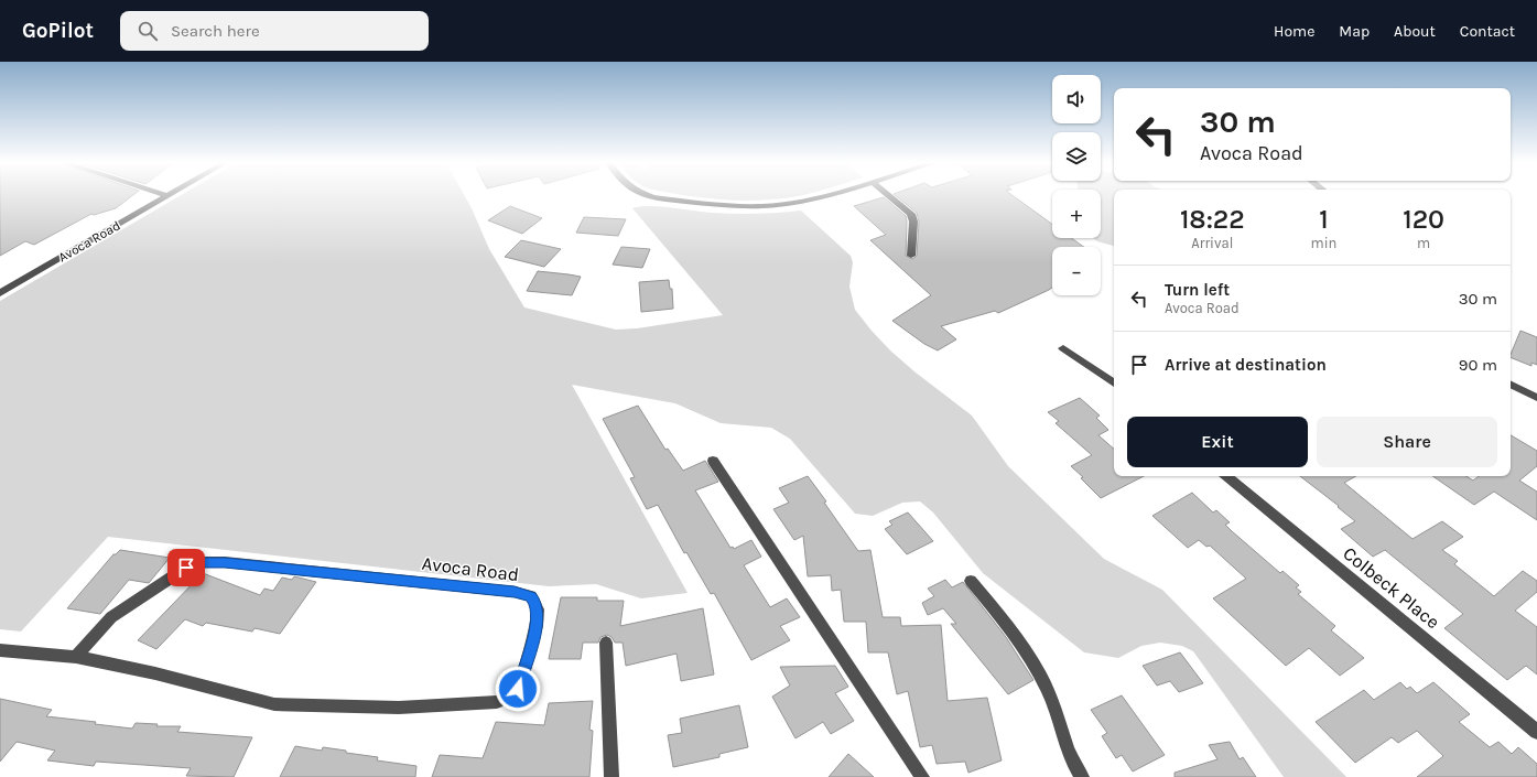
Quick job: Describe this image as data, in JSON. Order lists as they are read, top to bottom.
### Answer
{
  "streets": {
    "street": ["Avoca Road", "Colbeck Place"]
  },
  "page": {
    "header": "GoPilot",
    "search": "Search here",
    "nav": [
      "Home",
      "Map",
      "About",
      "Contact"
    ],
    "map_buttons": ["+", "−"],
    "turn": ["30 m", "Avoca Road"],
    "eta": [
      "18:22",
      "Arrival",
      "1",
      "min",
      "120",
      "m"
    ],
    "list": [
      {
        "name": "Turn left",
        "note": "Avoca Road",
        "value": "30 m"
      },
      {
        "name": "Arrive at destination",
        "value": "90 m"
      }
    ],
    "buttons": ["Exit", "Share"]
  }
}
